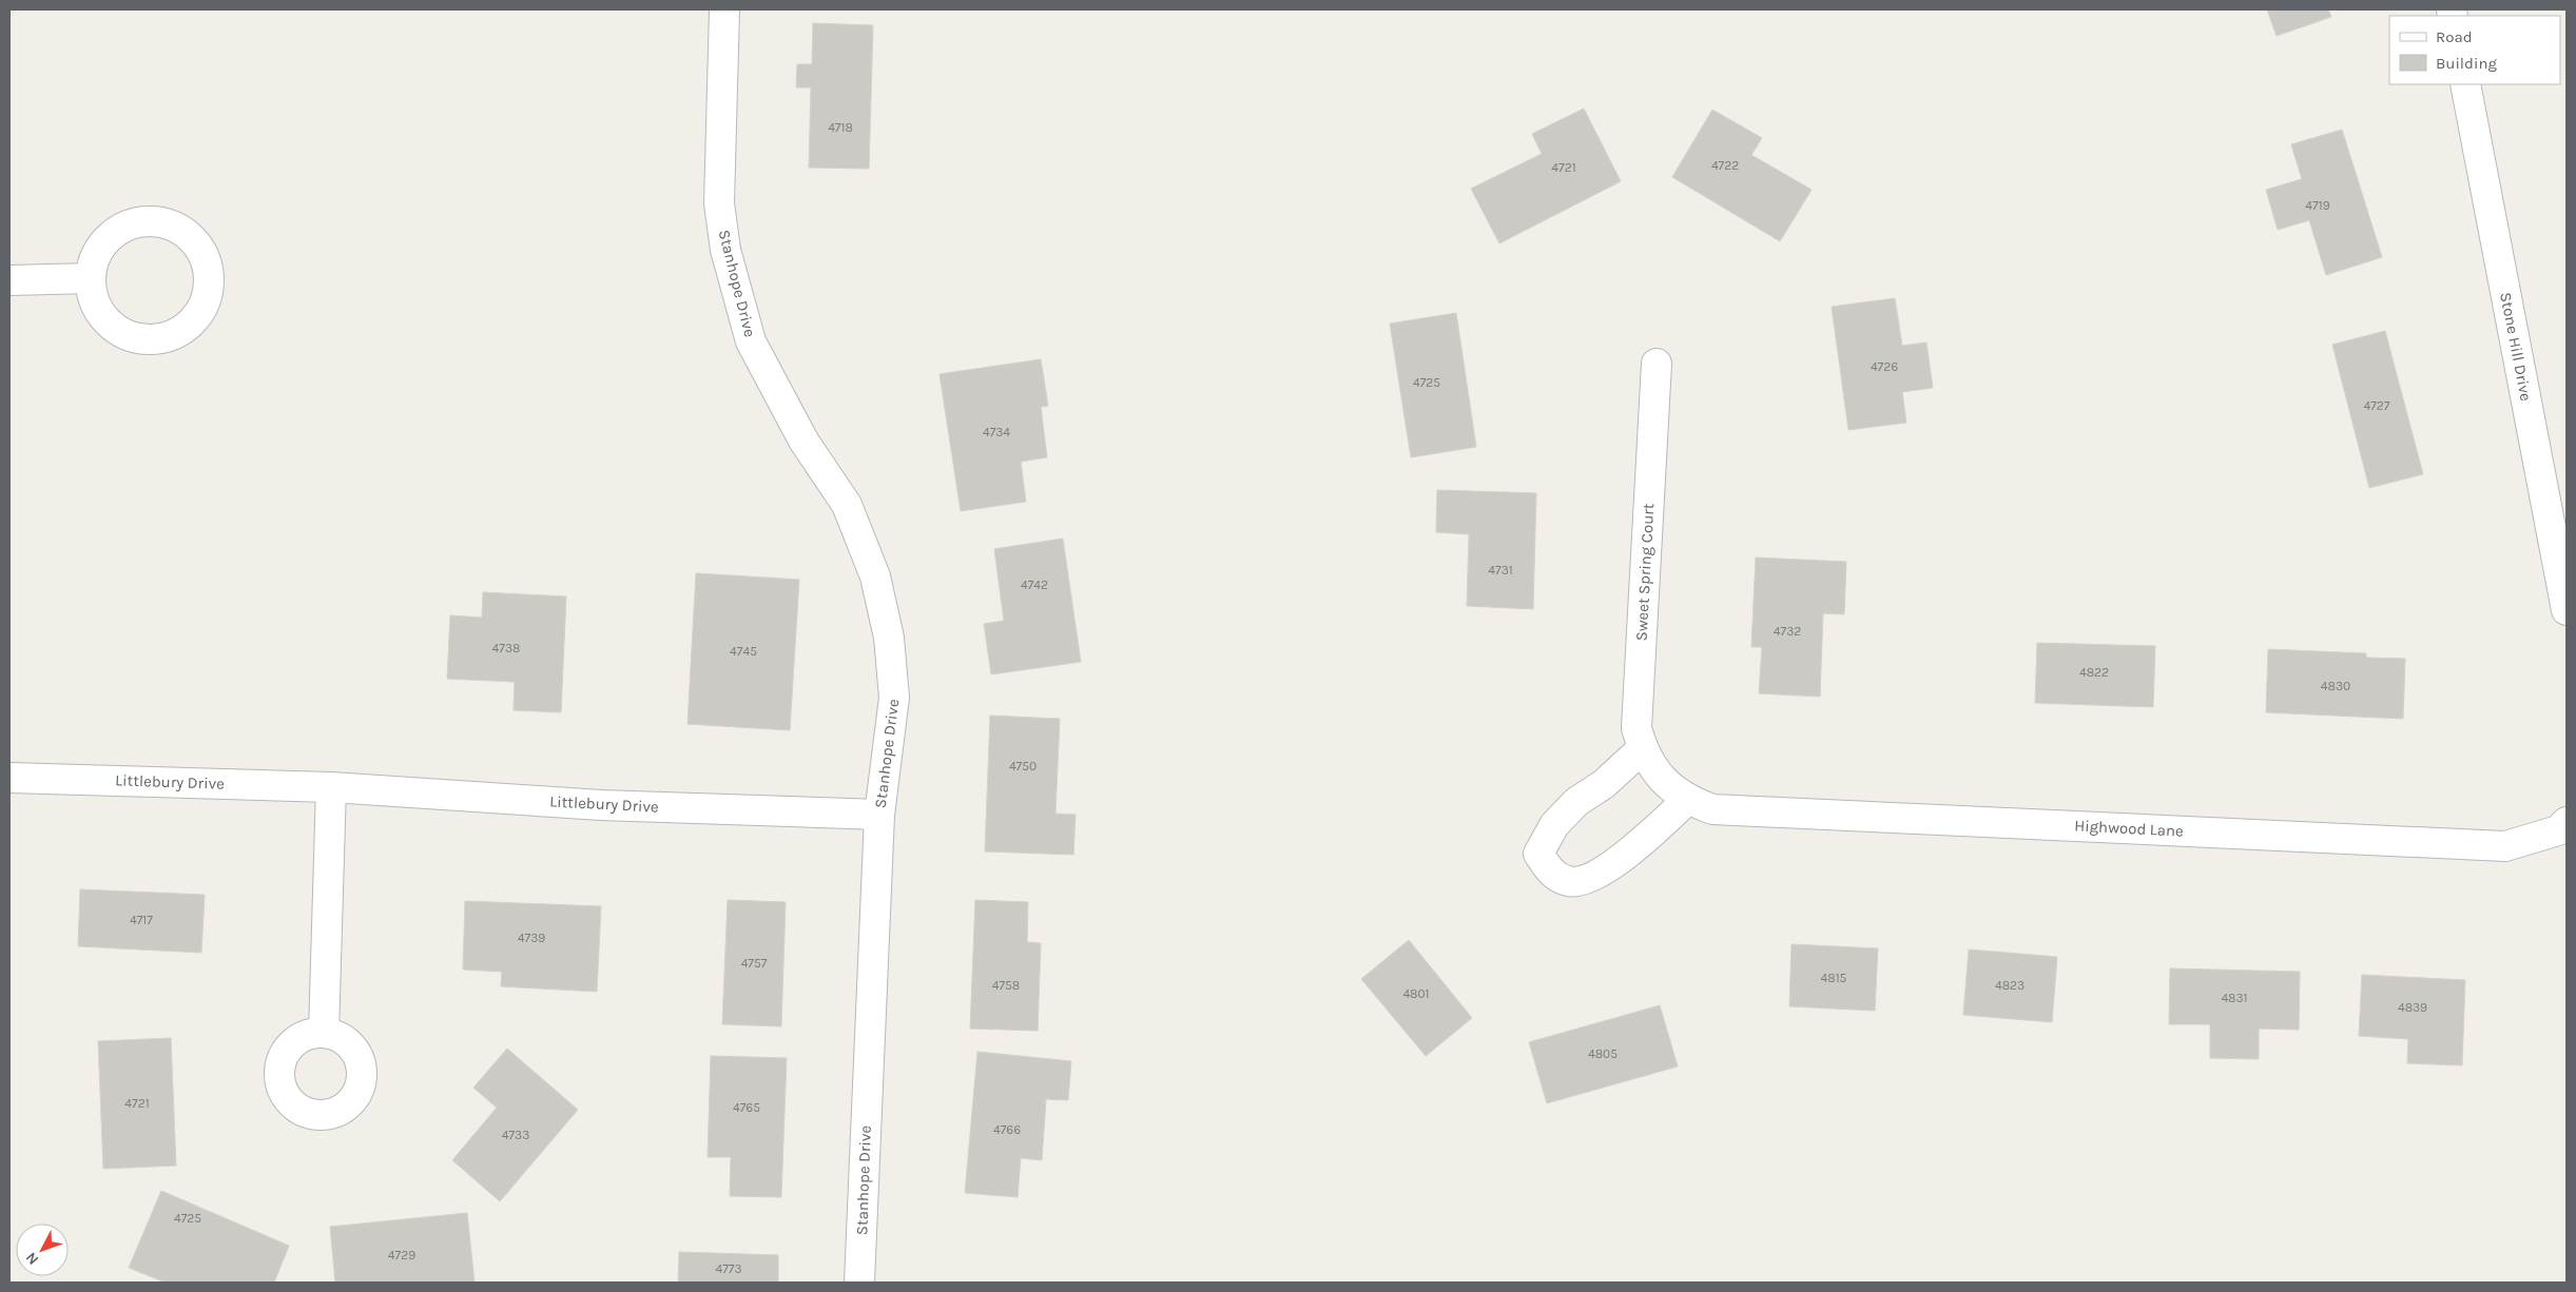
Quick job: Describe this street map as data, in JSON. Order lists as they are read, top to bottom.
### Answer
{
  "streets": {
    "street": [
      "Stanhope Drive",
      "Stone Hill Drive",
      "Sweet Spring Court",
      "Littlebury Drive",
      "Highwood Lane"
    ]
  },
  "crossings": [
    ["Stanhope Drive", "Littlebury Drive"],
    ["Sweet Spring Court", "Highwood Lane"]
  ],
  "house_numbers": [
    "4718",
    "4722",
    "4721",
    "4719",
    "4726",
    "4725",
    "4727",
    "4734",
    "4731",
    "4742",
    "4732",
    "4738",
    "4745",
    "4822",
    "4830",
    "4750",
    "4717",
    "4739",
    "4757",
    "4815",
    "4758",
    "4823",
    "4801",
    "4831",
    "4839",
    "4805",
    "4721",
    "4765",
    "4766",
    "4733",
    "4725",
    "4729",
    "4773"
  ],
  "legend": ["Road", "Building"],
  "north": "bottom left"
}
